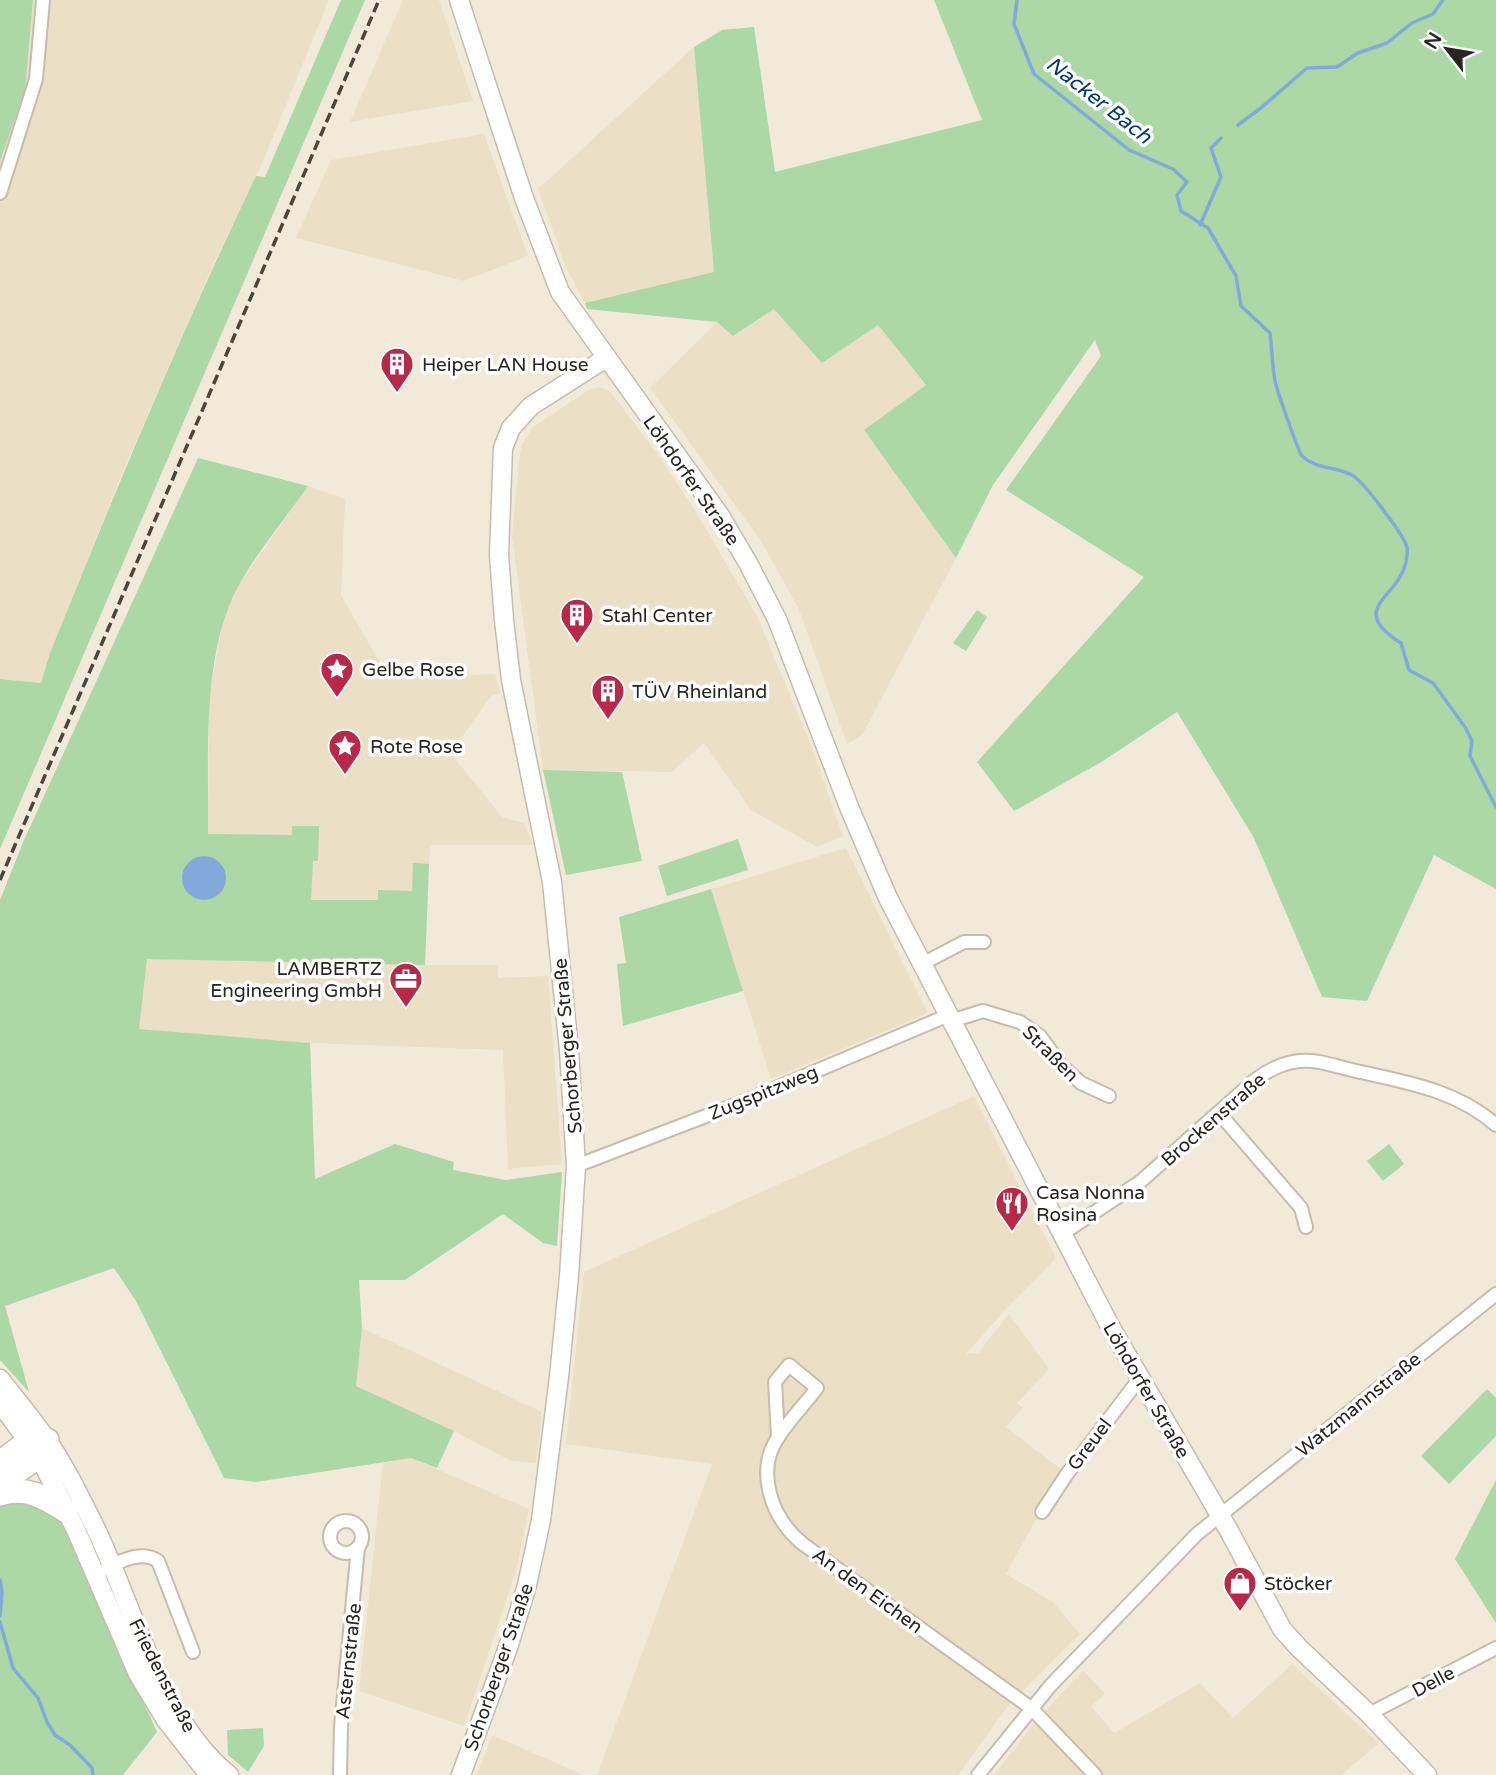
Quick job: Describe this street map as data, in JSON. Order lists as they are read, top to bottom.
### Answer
{
  "streets": {
    "main road": ["Löhdorfer Straße", "Schorberger Straße", "Friedenstraße"],
    "street": [
      "Straßen",
      "Zugspitzweg",
      "Brockenstraße",
      "Watzmannstraße",
      "Greuel",
      "An den Eichen",
      "Asternstraße",
      "Delle"
    ]
  },
  "crossings": [
    ["Löhdorfer Straße", "Schorberger Straße"],
    ["Löhdorfer Straße", "Straßen"],
    ["Löhdorfer Straße", "Zugspitzweg"],
    ["Löhdorfer Straße", "Brockenstraße"],
    ["Löhdorfer Straße", "Watzmannstraße"],
    ["Löhdorfer Straße", "Greuel"],
    ["Löhdorfer Straße", "Delle"],
    ["Schorberger Straße", "Zugspitzweg"],
    ["Straßen", "Zugspitzweg"]
  ],
  "water": ["Nacker Bach"],
  "places": {
    "building": ["Heiper LAN House", "Stahl Center", "TÜV Rheinland"],
    "place": ["Gelbe Rose", "Rote Rose"],
    "office": ["LAMBERTZ Engineering GmbH"],
    "restaurant": ["Casa Nonna Rosina"],
    "shop": ["Stöcker"]
  },
  "north": "top left"
}
